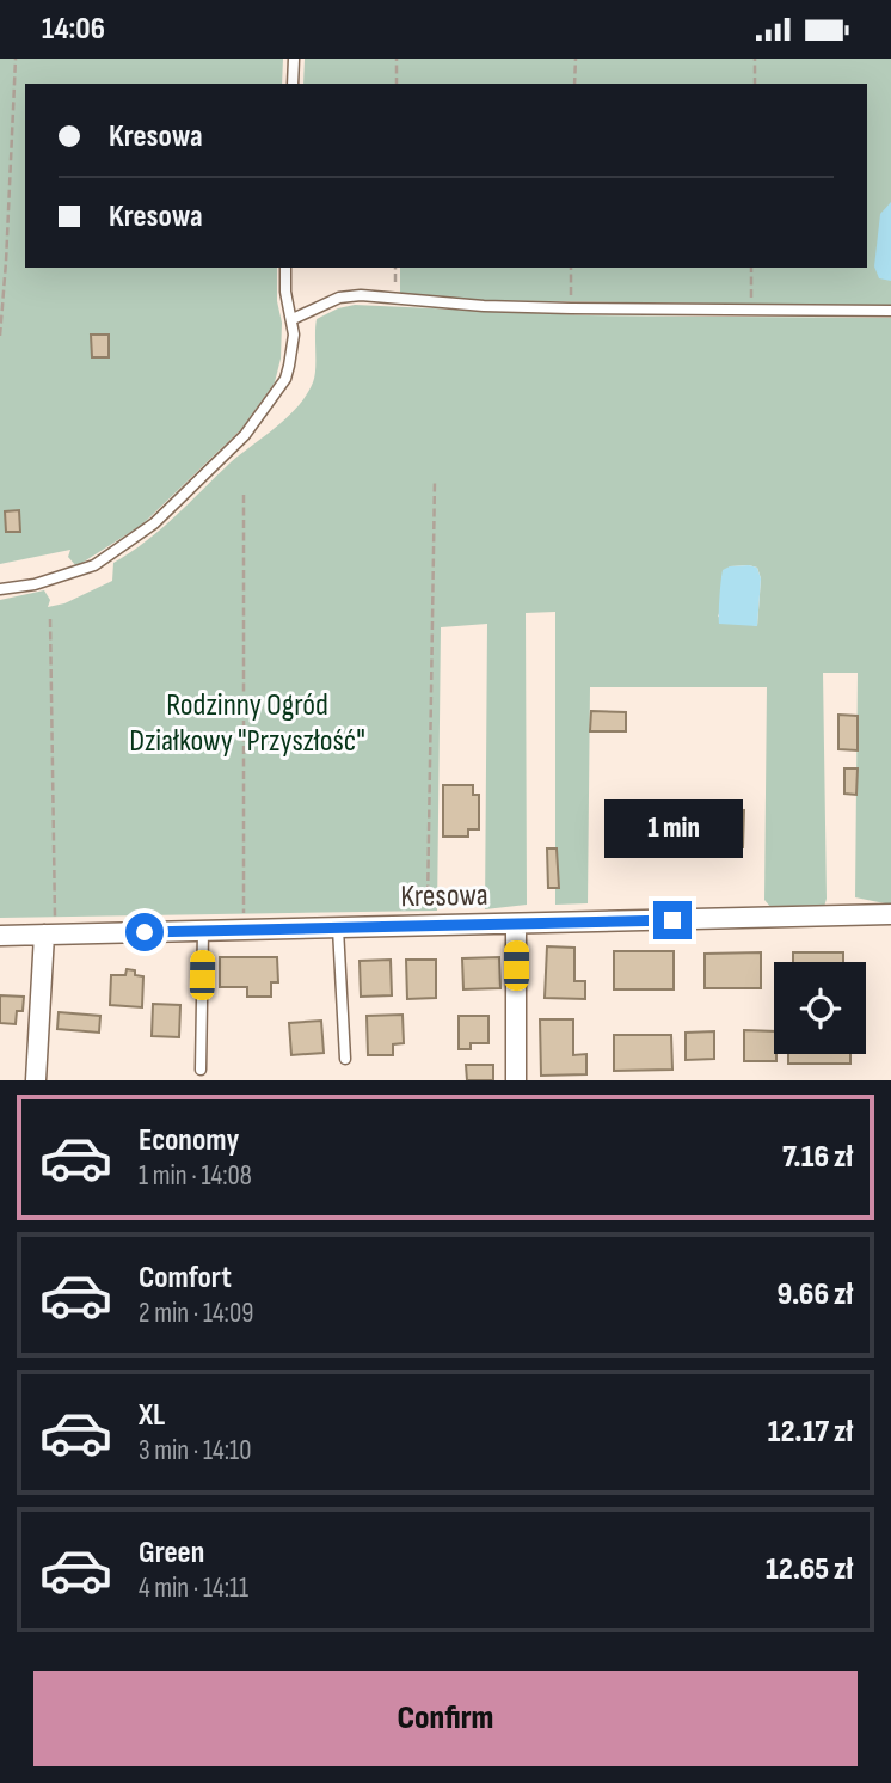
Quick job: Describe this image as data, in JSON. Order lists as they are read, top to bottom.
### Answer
{
  "streets": {
    "street": ["Kresowa"]
  },
  "parks": ["Rodzinny Ogród Działkowy \"Przyszłość\""],
  "page": {
    "status": "14:06",
    "banner": ["Kresowa", "Kresowa"],
    "bubble": "1 min",
    "list": [
      {
        "name": "Economy",
        "note": "1 min · 14:08",
        "value": "7.16 zł"
      },
      {
        "name": "Comfort",
        "note": "2 min · 14:09",
        "value": "9.66 zł"
      },
      {
        "name": "XL",
        "note": "3 min · 14:10",
        "value": "12.17 zł"
      },
      {
        "name": "Green",
        "note": "4 min · 14:11",
        "value": "12.65 zł"
      }
    ],
    "buttons": "Confirm"
  }
}
